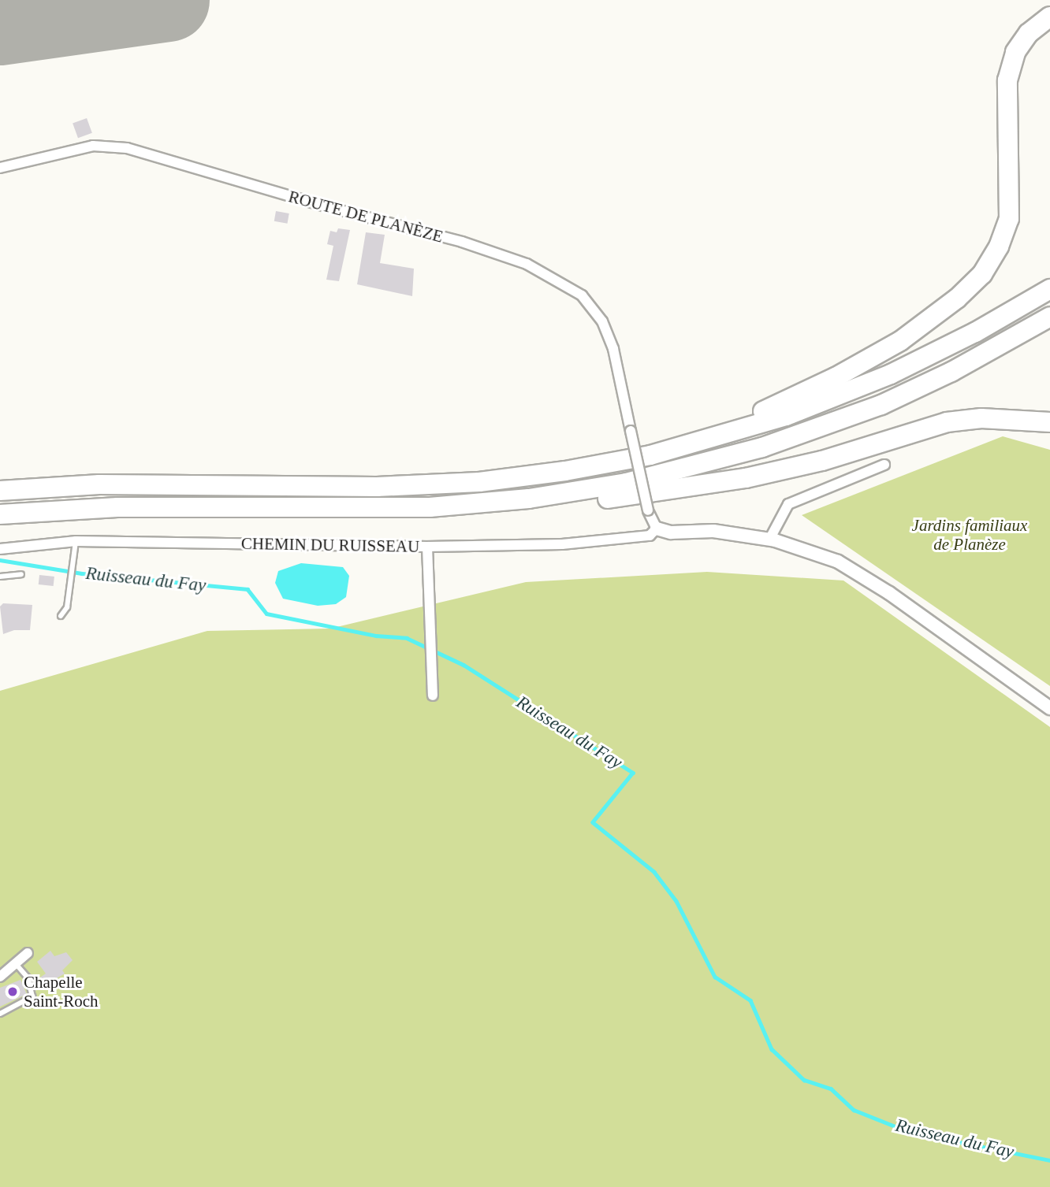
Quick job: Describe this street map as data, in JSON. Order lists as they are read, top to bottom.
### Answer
{
  "streets": {
    "street": ["ROUTE DE PLANÈZE", "CHEMIN DU RUISSEAU"]
  },
  "crossings": [
    ["ROUTE DE PLANÈZE", "CHEMIN DU RUISSEAU"]
  ],
  "water": ["Ruisseau du Fay"],
  "parks": ["Jardins familiaux de Planèze"],
  "places": ["Chapelle Saint-Roch"]
}
